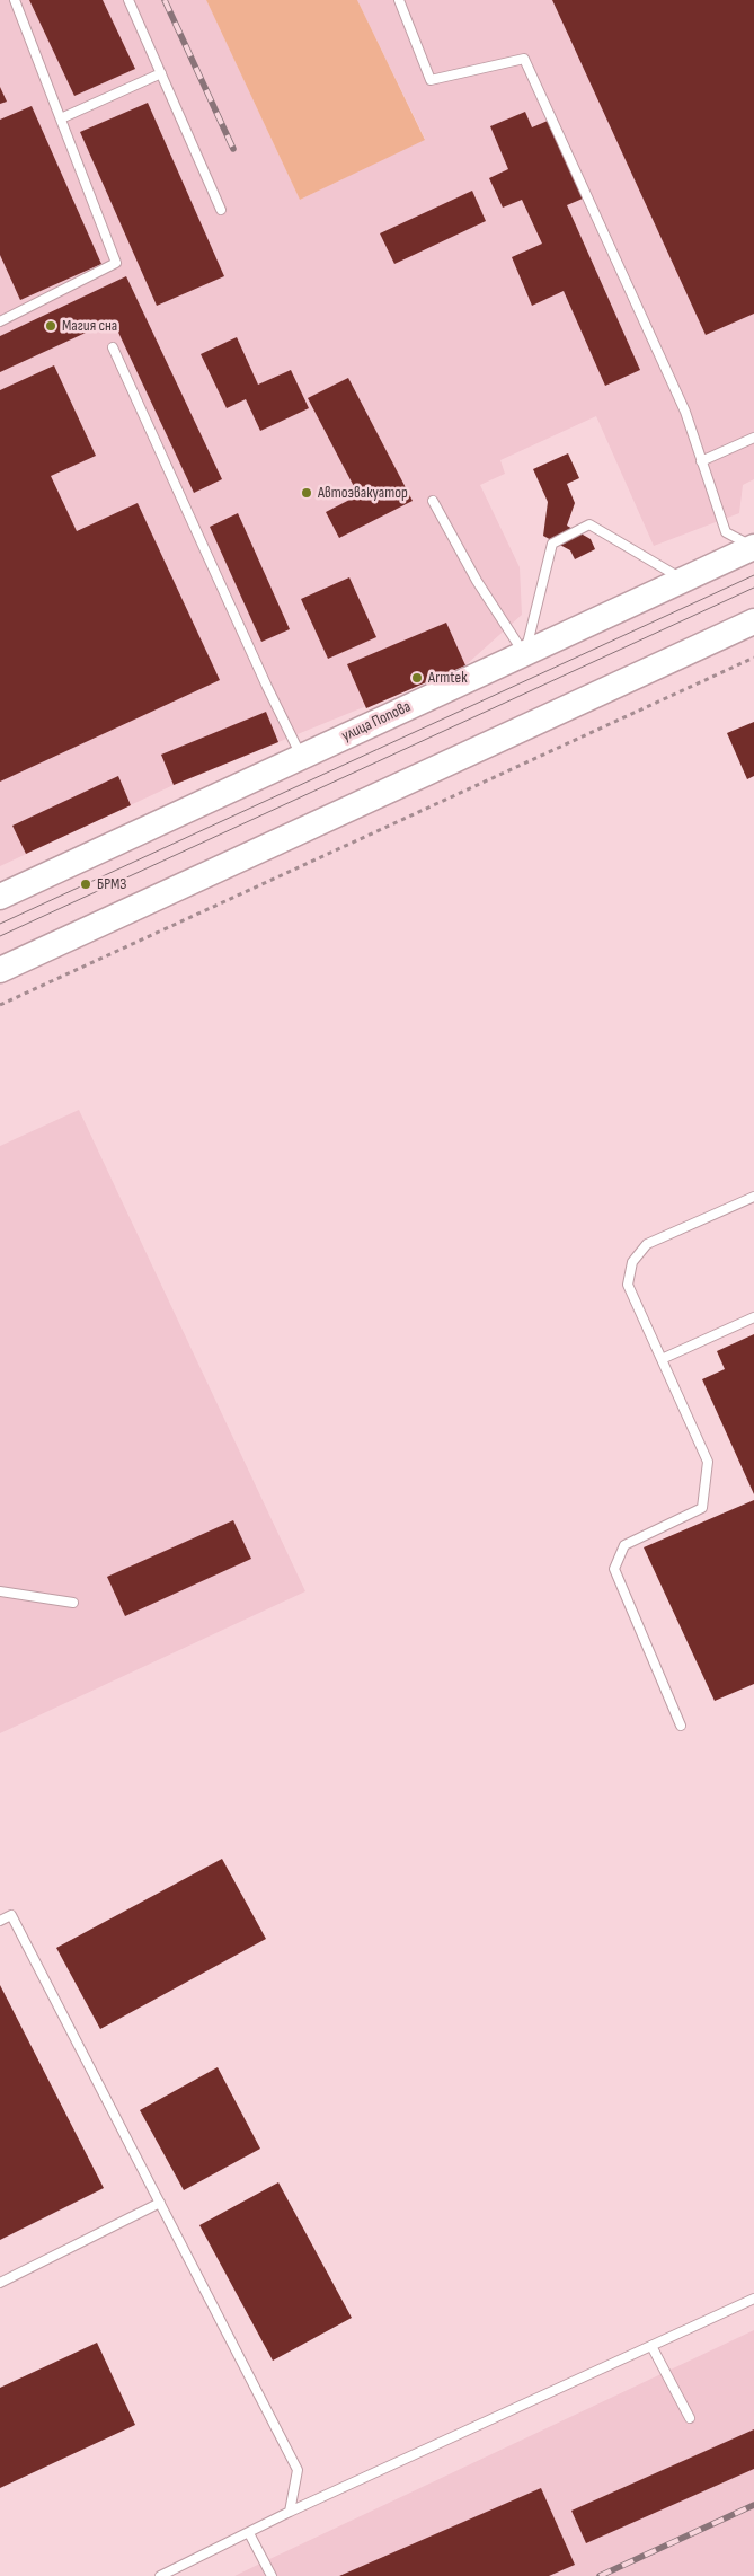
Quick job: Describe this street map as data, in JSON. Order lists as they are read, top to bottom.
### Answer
{
  "streets": {
    "main road": ["улица Попова"]
  },
  "places": [
    "Магия сна",
    "Автоэвакуатор",
    "Armtek",
    "БРМЗ"
  ]
}
